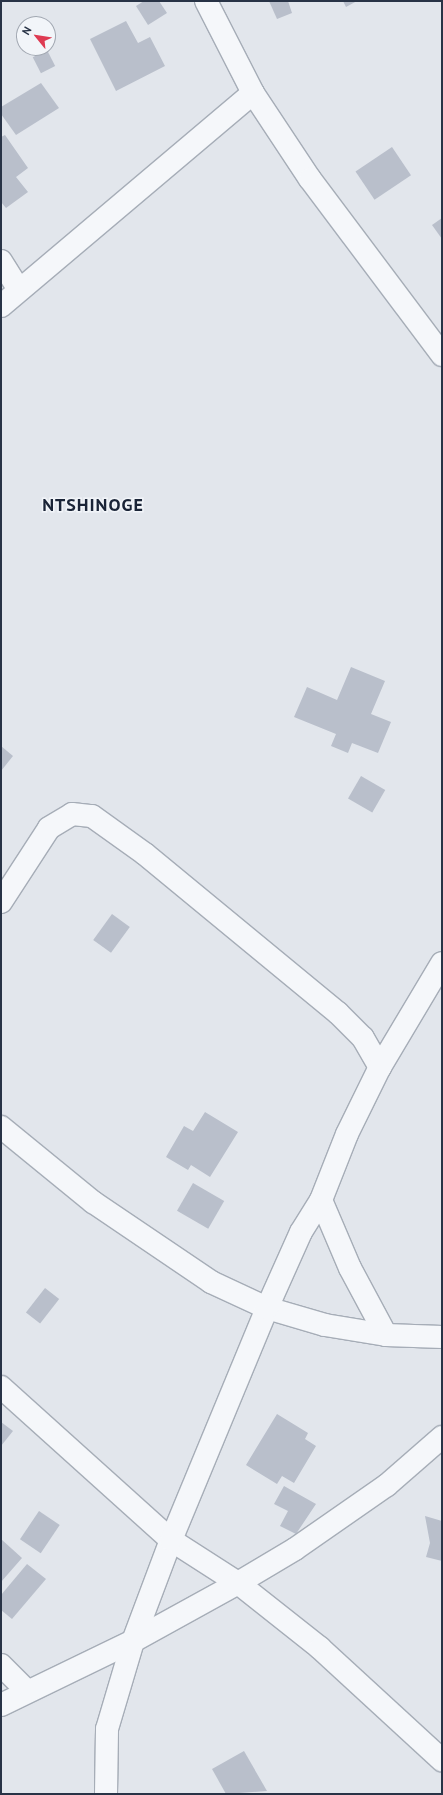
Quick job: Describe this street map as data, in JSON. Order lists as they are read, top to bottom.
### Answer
{
  "districts": ["NTSHINOGE"],
  "north": "top left"
}
